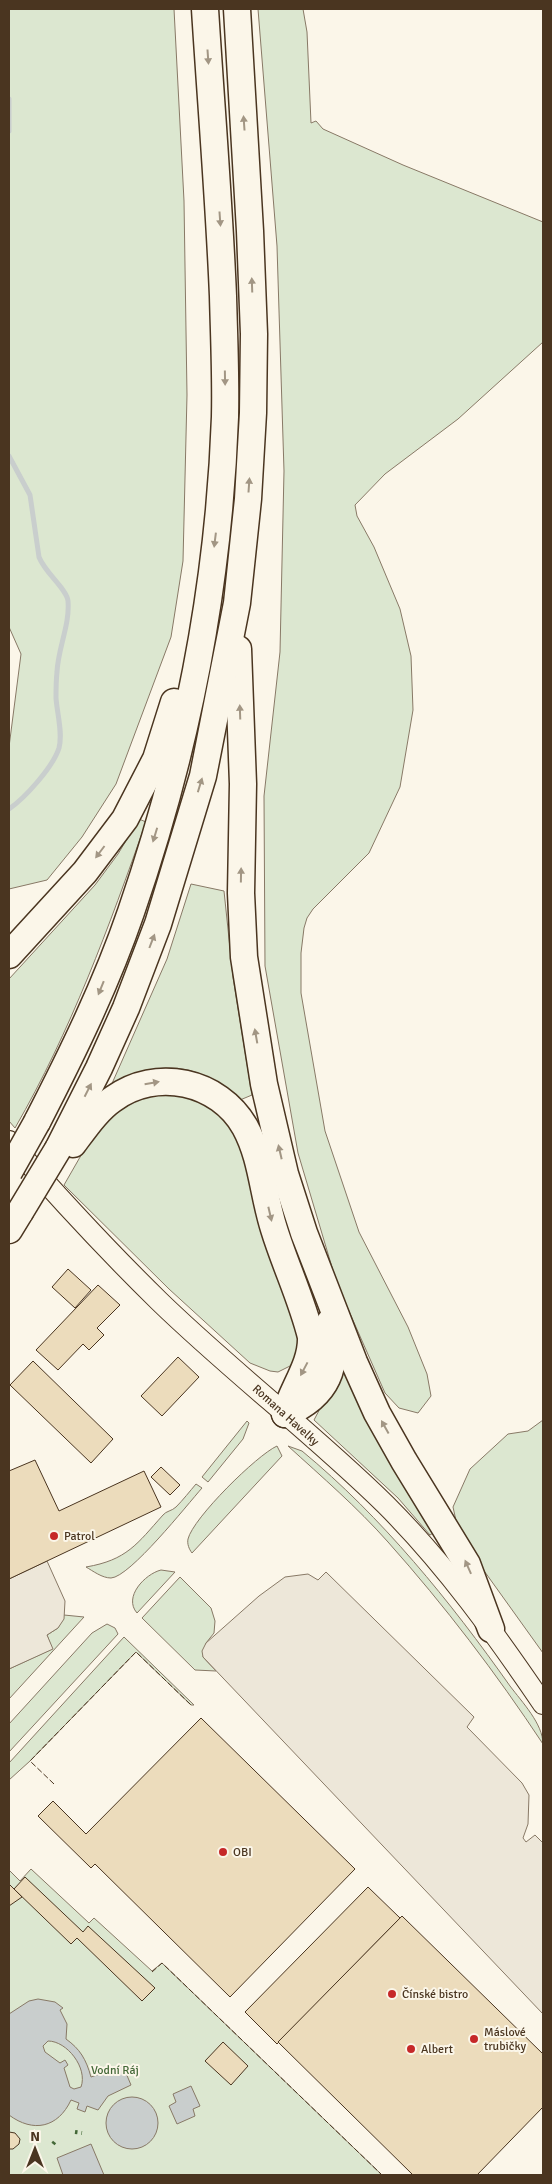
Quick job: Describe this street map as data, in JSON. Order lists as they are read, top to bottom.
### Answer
{
  "streets": {
    "street": ["Romana Havelky"]
  },
  "parks": ["Vodní Ráj"],
  "places": [
    "Patrol",
    "OBI",
    "Čínské bistro",
    "Máslové trubičky",
    "Albert"
  ],
  "north": "top"
}
